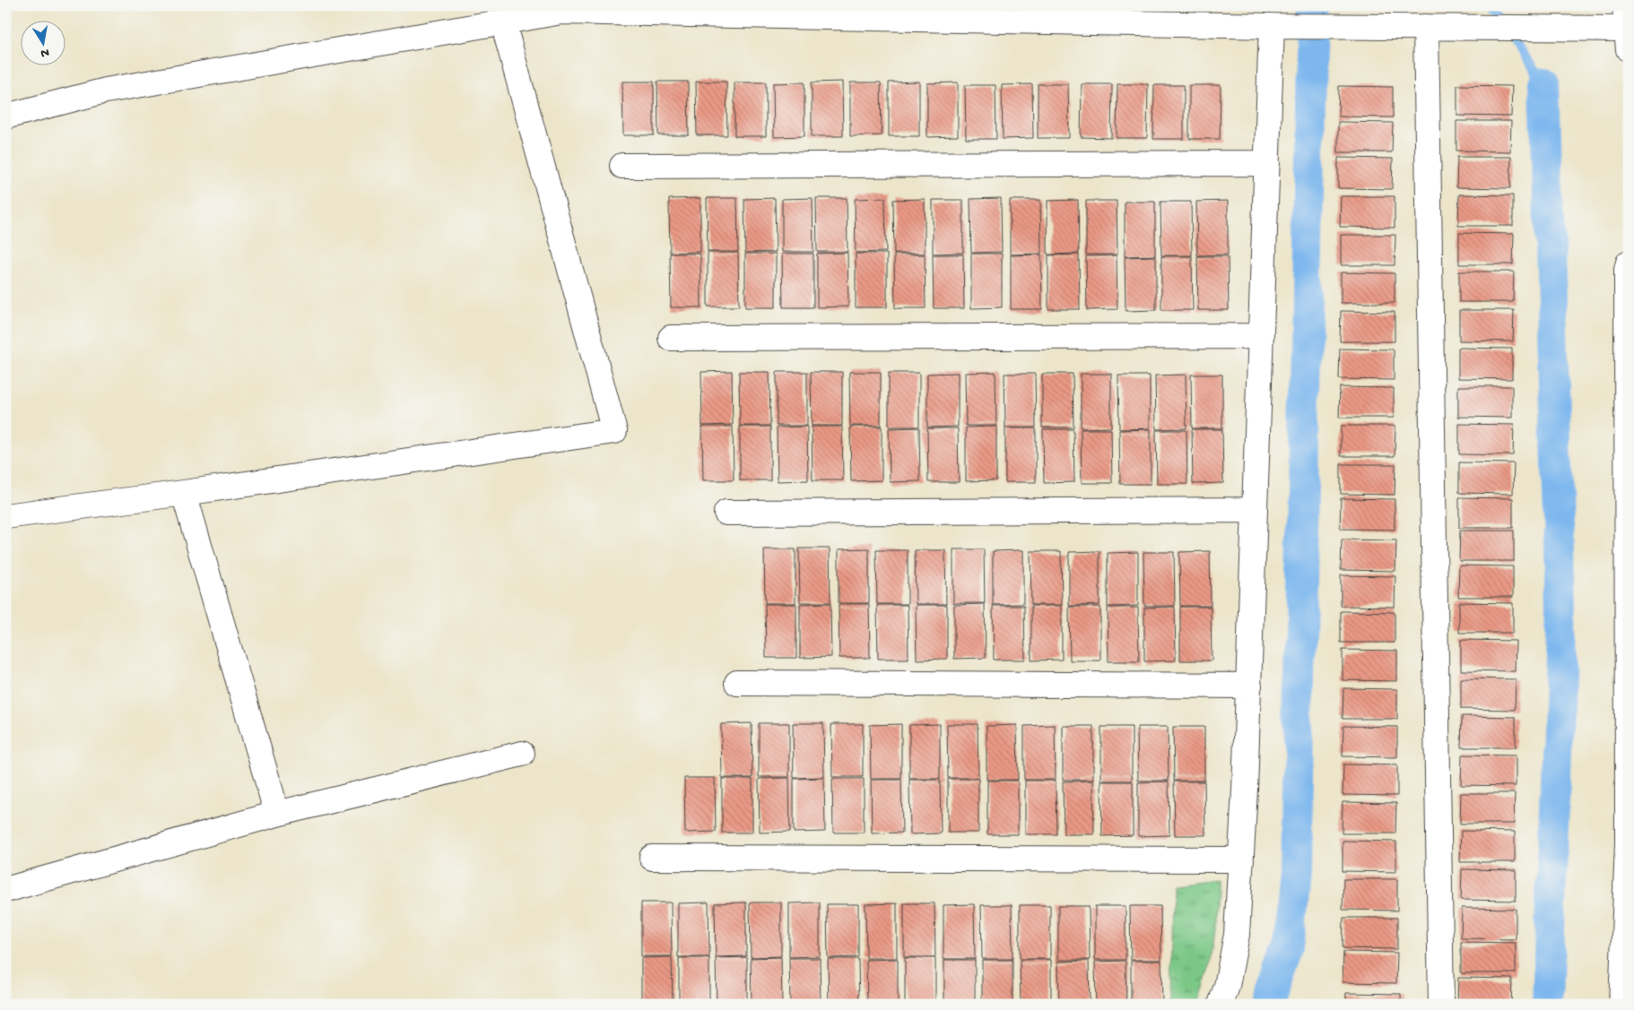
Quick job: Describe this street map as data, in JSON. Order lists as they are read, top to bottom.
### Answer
{
  "north": "bottom"
}
